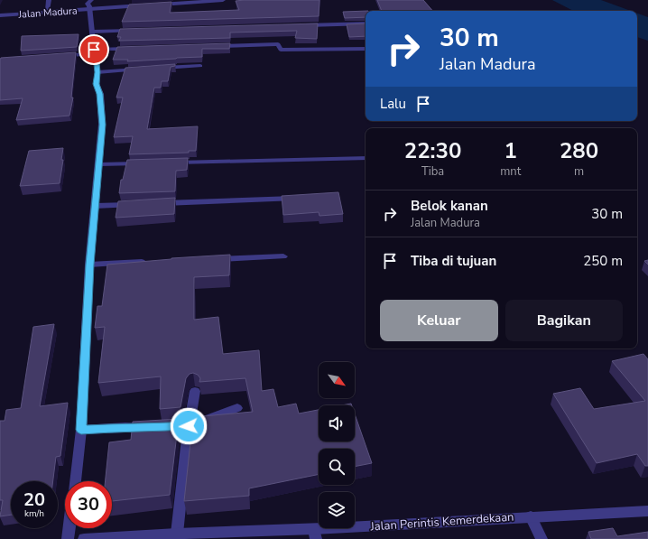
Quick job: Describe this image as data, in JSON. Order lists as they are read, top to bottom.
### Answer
{
  "streets": {
    "street": ["Jalan Madura", "Jalan Perintis Kemerdekaan"]
  },
  "north": "bottom right",
  "page": {
    "turn": ["30 m", "Jalan Madura"],
    "then": "Lalu",
    "eta": [
      "22:30",
      "Tiba",
      "1",
      "mnt",
      "280",
      "m"
    ],
    "list": [
      {
        "name": "Belok kanan",
        "note": "Jalan Madura",
        "value": "30 m"
      },
      {
        "name": "Tiba di tujuan",
        "value": "250 m"
      }
    ],
    "buttons": ["Keluar", "Bagikan"],
    "speed": "20 km/h",
    "limit": "30"
  }
}
